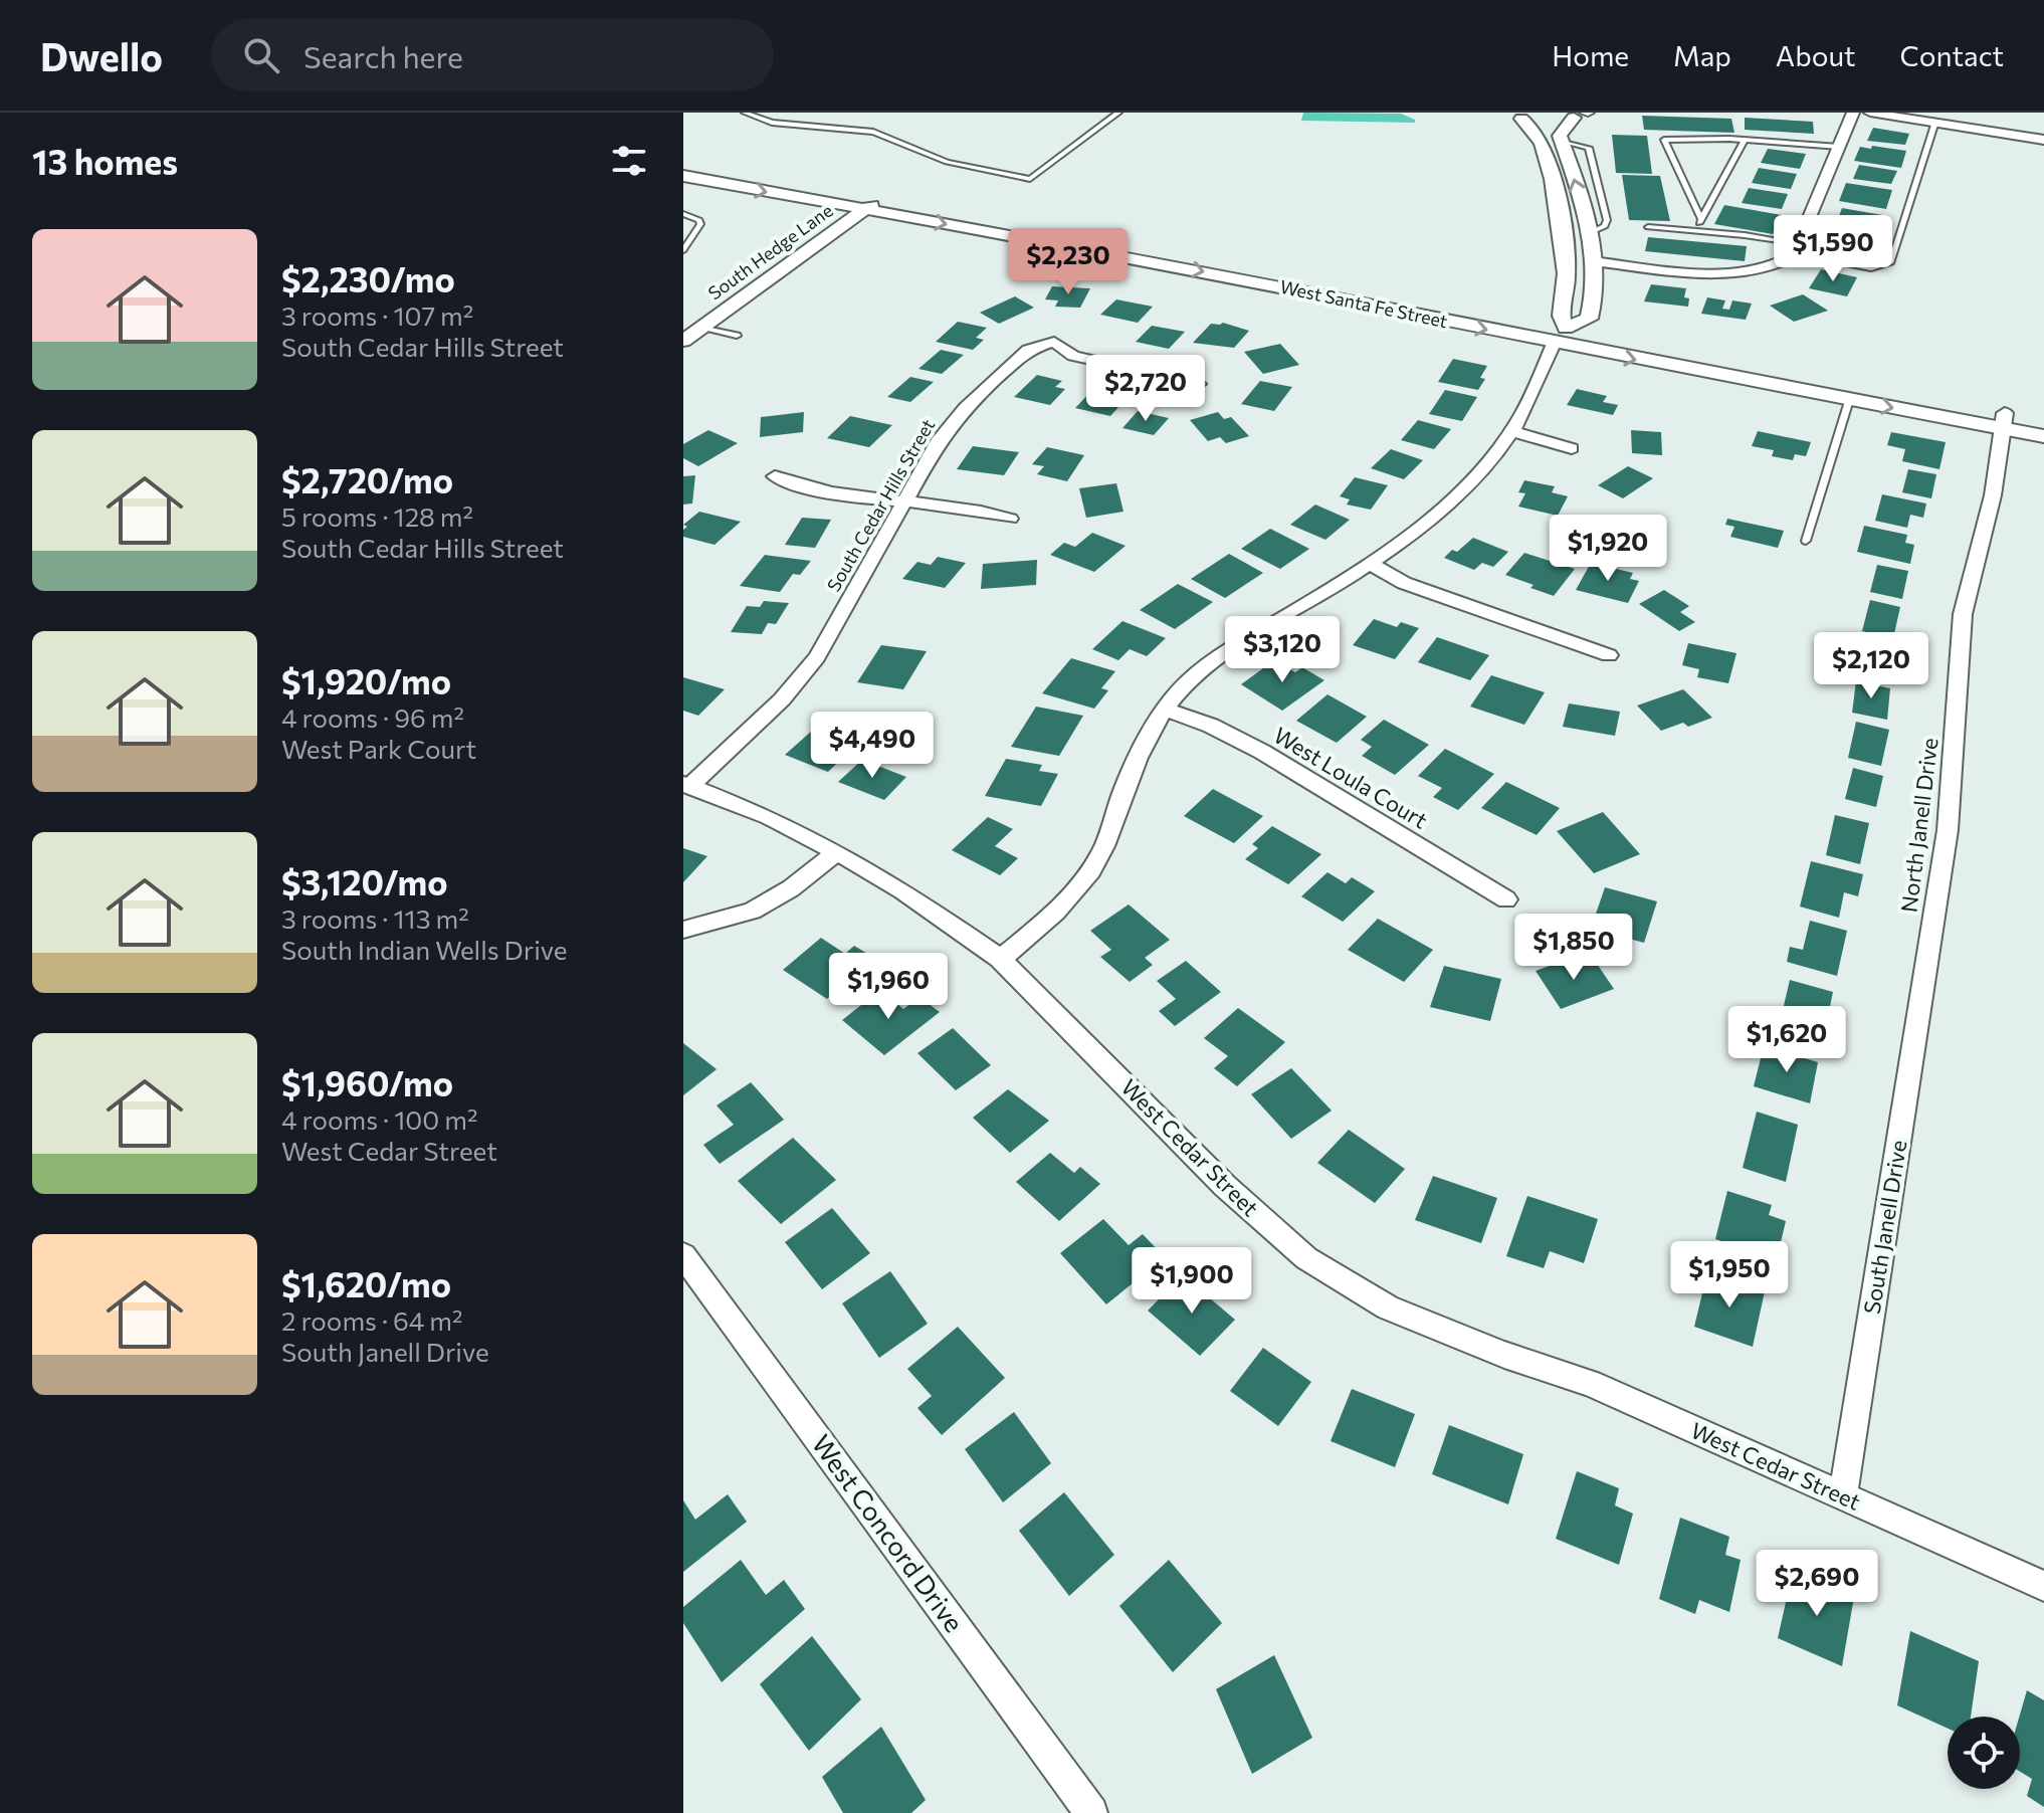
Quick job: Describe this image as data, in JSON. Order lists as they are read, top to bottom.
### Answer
{
  "streets": {
    "street": [
      "South Hedge Lane",
      "West Santa Fe Street",
      "South Cedar Hills Street",
      "West Loula Court",
      "North Janell Drive",
      "West Cedar Street",
      "South Janell Drive",
      "West Concord Drive"
    ]
  },
  "crossings": [
    ["South Hedge Lane", "West Santa Fe Street"],
    ["West Santa Fe Street", "North Janell Drive"],
    ["South Cedar Hills Street", "West Cedar Street"],
    ["North Janell Drive", "South Janell Drive"],
    ["West Cedar Street", "South Janell Drive"]
  ],
  "page": {
    "header": "Dwello",
    "search": "Search here",
    "nav": [
      "Home",
      "Map",
      "About",
      "Contact"
    ],
    "heading": "13 homes",
    "list": [
      {
        "name": "$2,230/mo",
        "note": "3 rooms · 107 m² · South Cedar Hills Street"
      },
      {
        "name": "$2,720/mo",
        "note": "5 rooms · 128 m² · South Cedar Hills Street"
      },
      {
        "name": "$1,920/mo",
        "note": "4 rooms · 96 m² · West Park Court"
      },
      {
        "name": "$3,120/mo",
        "note": "3 rooms · 113 m² · South Indian Wells Drive"
      },
      {
        "name": "$1,960/mo",
        "note": "4 rooms · 100 m² · West Cedar Street"
      },
      {
        "name": "$1,620/mo",
        "note": "2 rooms · 64 m² · South Janell Drive"
      }
    ],
    "price": [
      "$1,590",
      "$2,230",
      "$2,720",
      "$1,920",
      "$3,120",
      "$2,120",
      "$4,490",
      "$1,850",
      "$1,960",
      "$1,620",
      "$1,950",
      "$1,900",
      "$2,690"
    ]
  }
}
